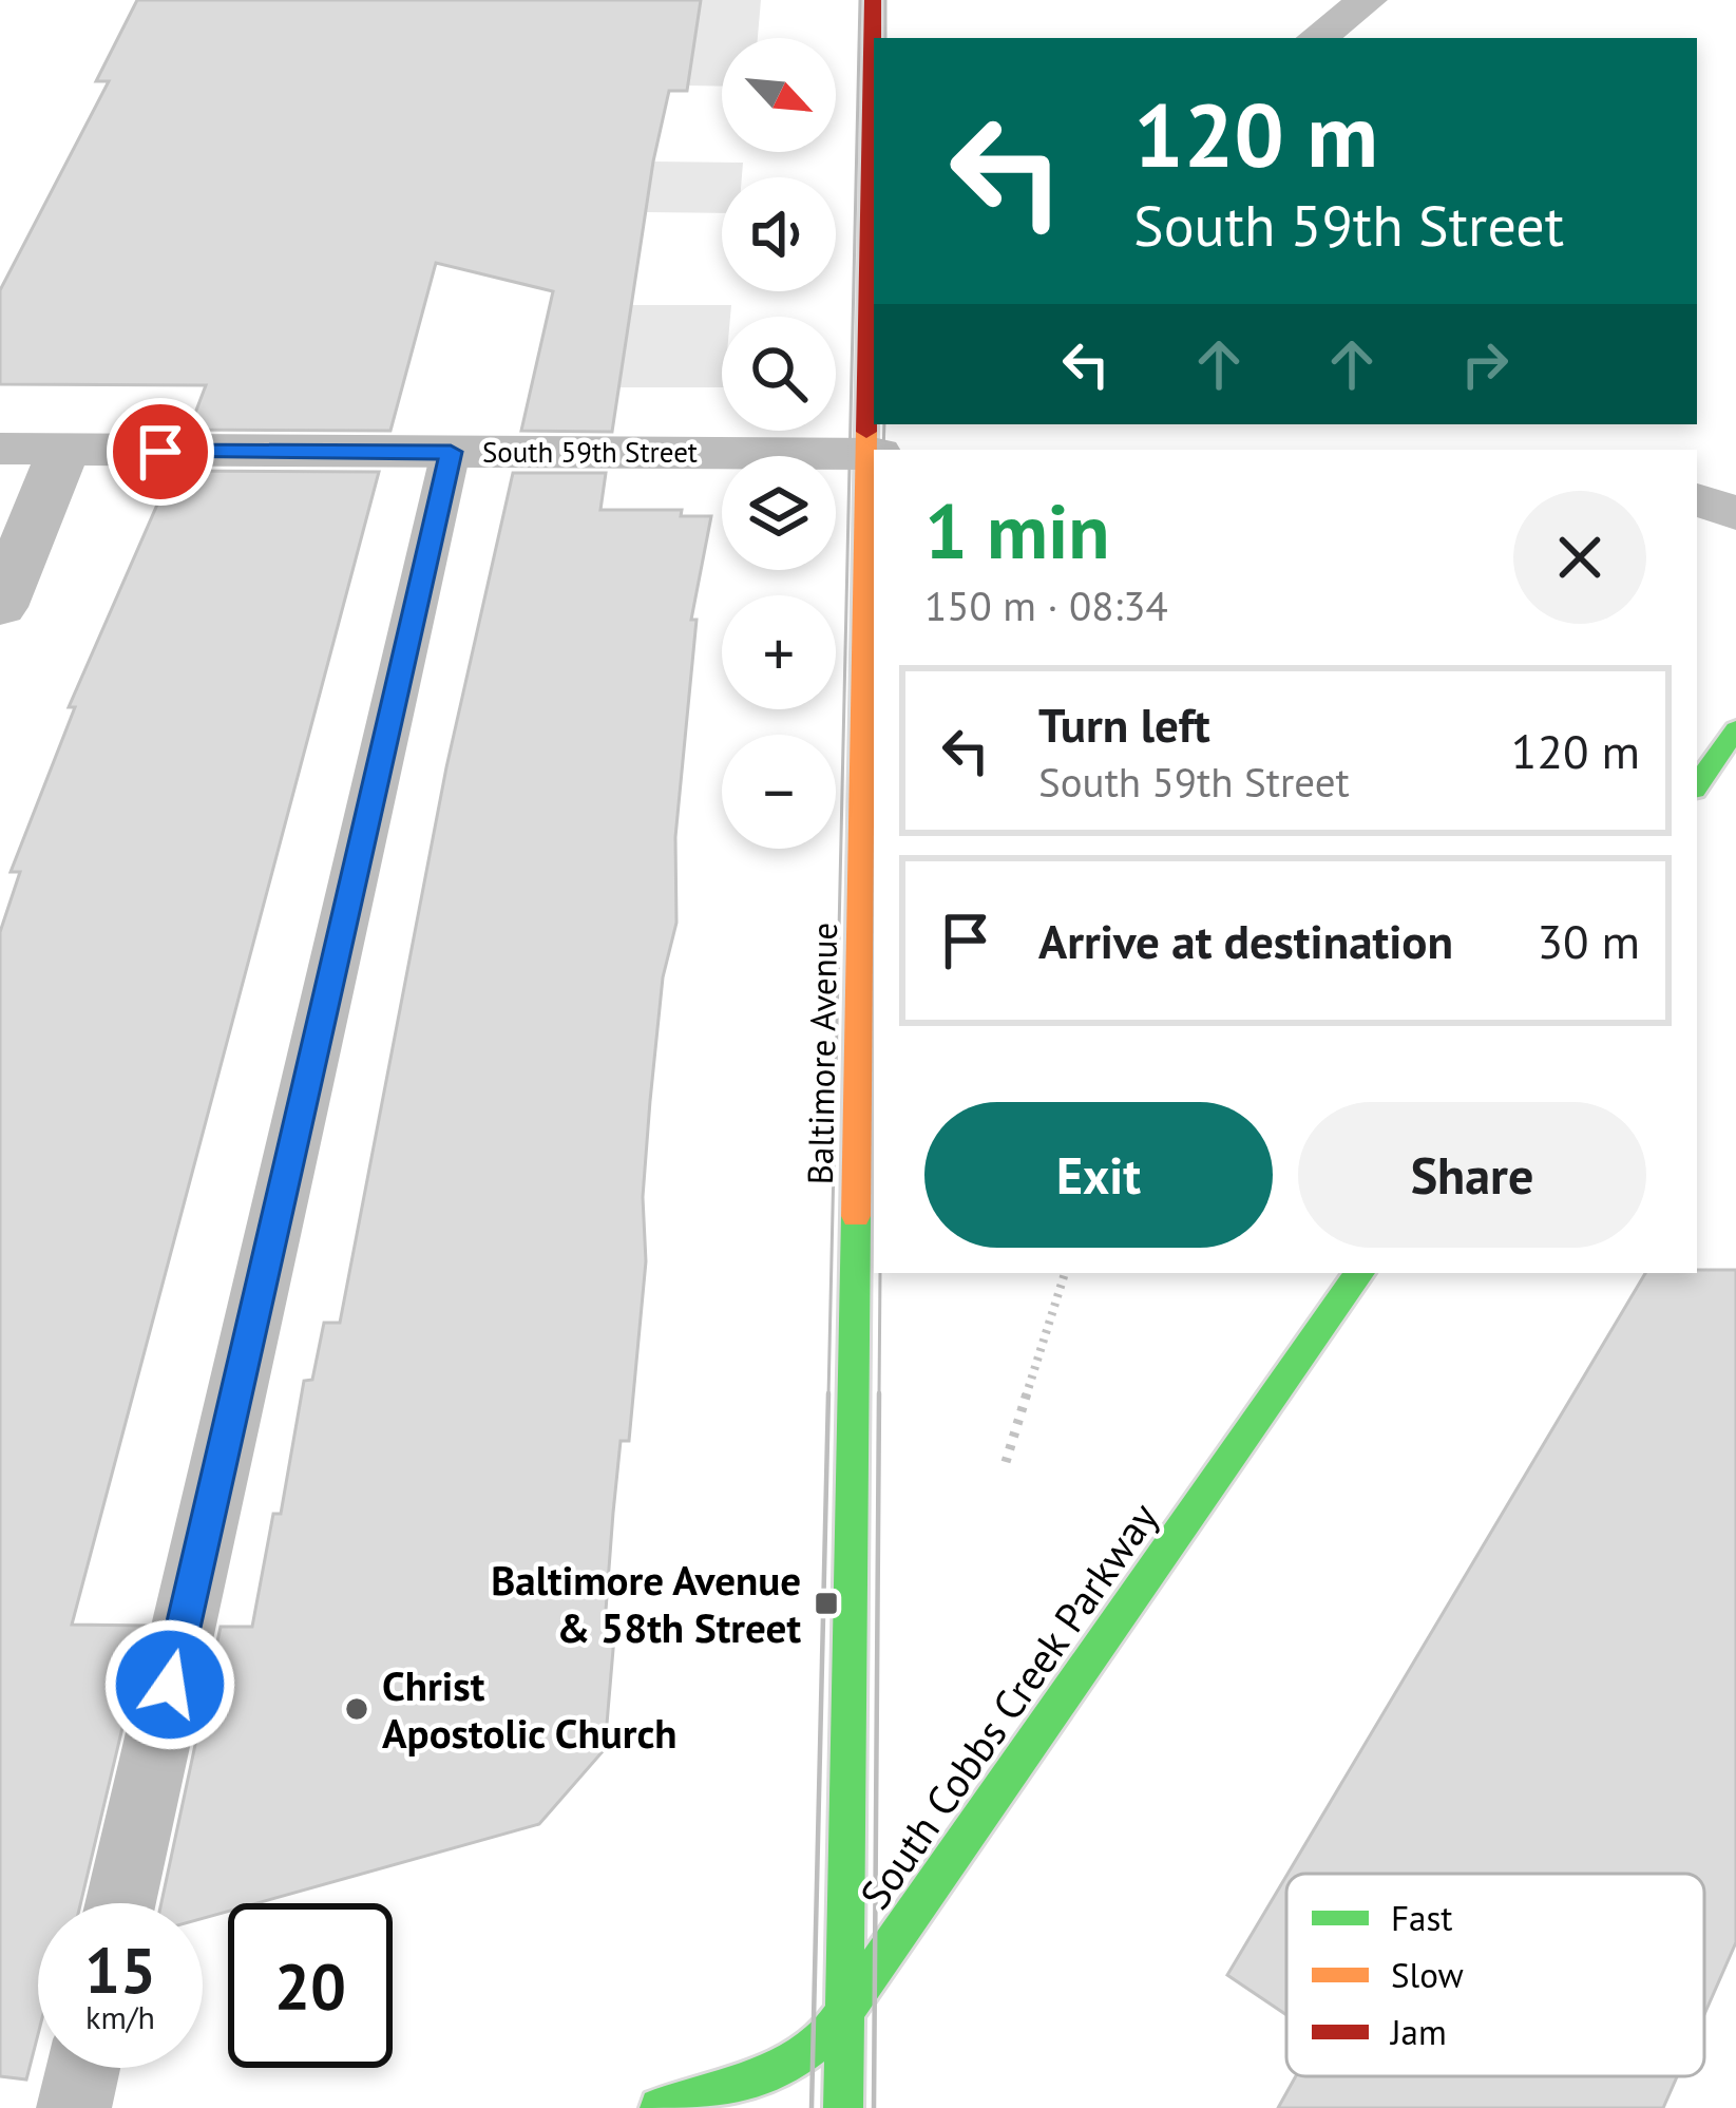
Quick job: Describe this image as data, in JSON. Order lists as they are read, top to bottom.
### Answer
{
  "streets": {
    "main road": ["Baltimore Avenue", "South Cobbs Creek Parkway"],
    "street": ["South 59th Street"]
  },
  "crossings": [
    ["South 59th Street", "Baltimore Avenue"],
    ["Baltimore Avenue", "South Cobbs Creek Parkway"]
  ],
  "places": {
    "transit": ["Baltimore Avenue & 58th Street"],
    "other": ["Christ Apostolic Church"]
  },
  "legend": ["Fast", "Slow", "Jam"],
  "north": "bottom right",
  "page": {
    "map_buttons": ["+", "−"],
    "turn": ["120 m", "South 59th Street"],
    "heading": ["1 min", "150 m · 08:34"],
    "list": [
      {
        "name": "Turn left",
        "note": "South 59th Street",
        "value": "120 m"
      },
      {
        "name": "Arrive at destination",
        "value": "30 m"
      }
    ],
    "buttons": ["Exit", "Share"],
    "speed": "15 km/h",
    "limit": "20"
  }
}
